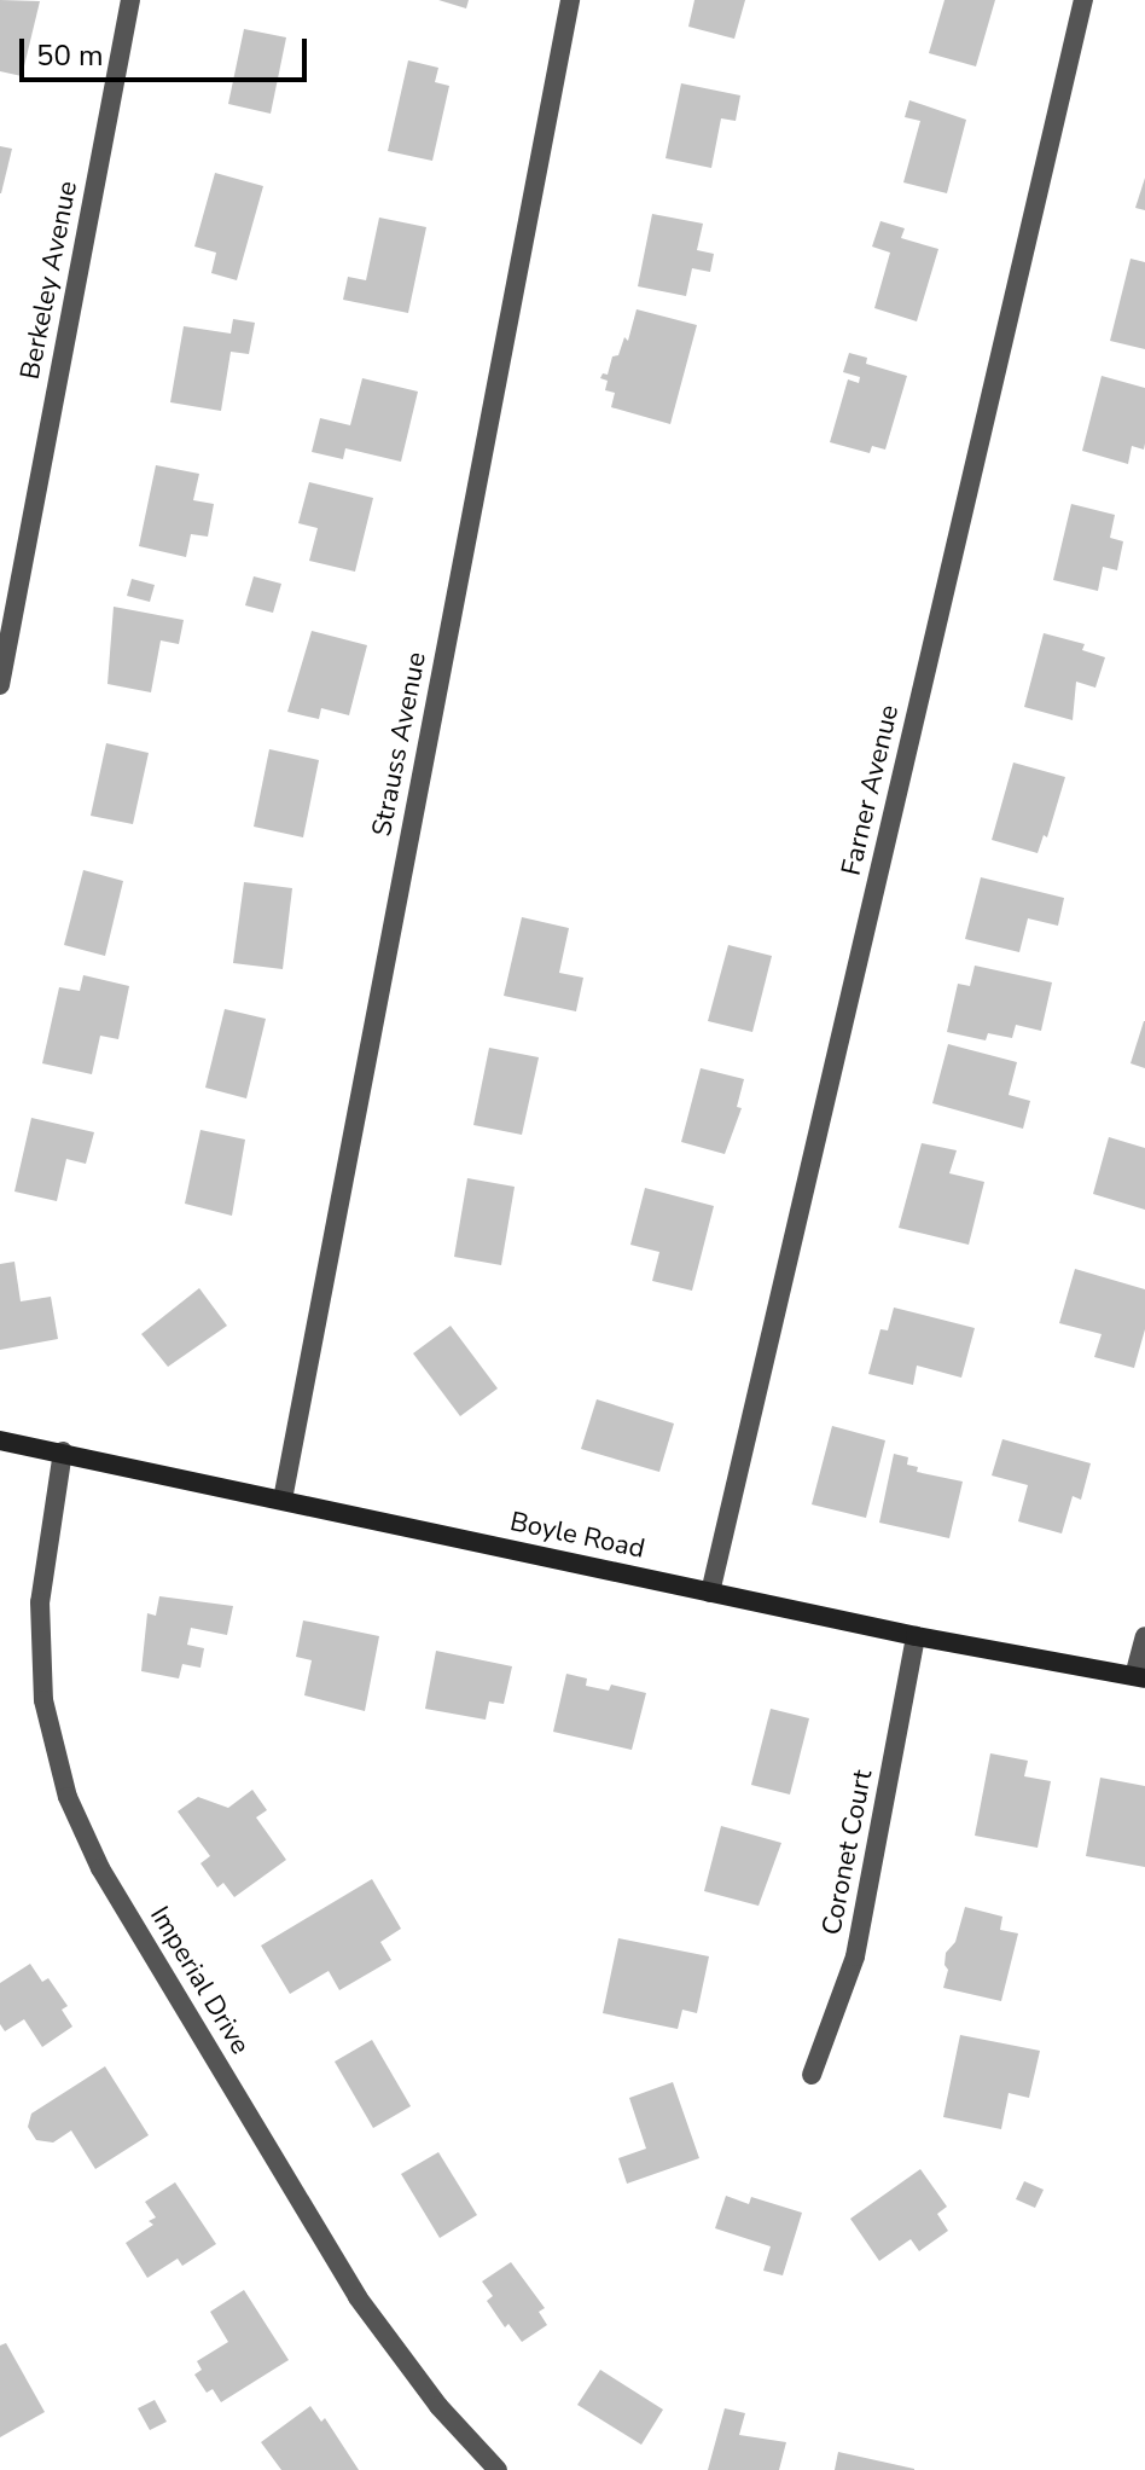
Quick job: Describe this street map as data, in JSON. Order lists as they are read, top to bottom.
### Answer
{
  "streets": {
    "street": [
      "Berkeley Avenue",
      "Strauss Avenue",
      "Farner Avenue",
      "Boyle Road",
      "Coronet Court",
      "Imperial Drive"
    ]
  },
  "crossings": [
    ["Strauss Avenue", "Boyle Road"],
    ["Farner Avenue", "Boyle Road"],
    ["Boyle Road", "Coronet Court"],
    ["Boyle Road", "Imperial Drive"]
  ],
  "scale_bar": "50 m"
}
